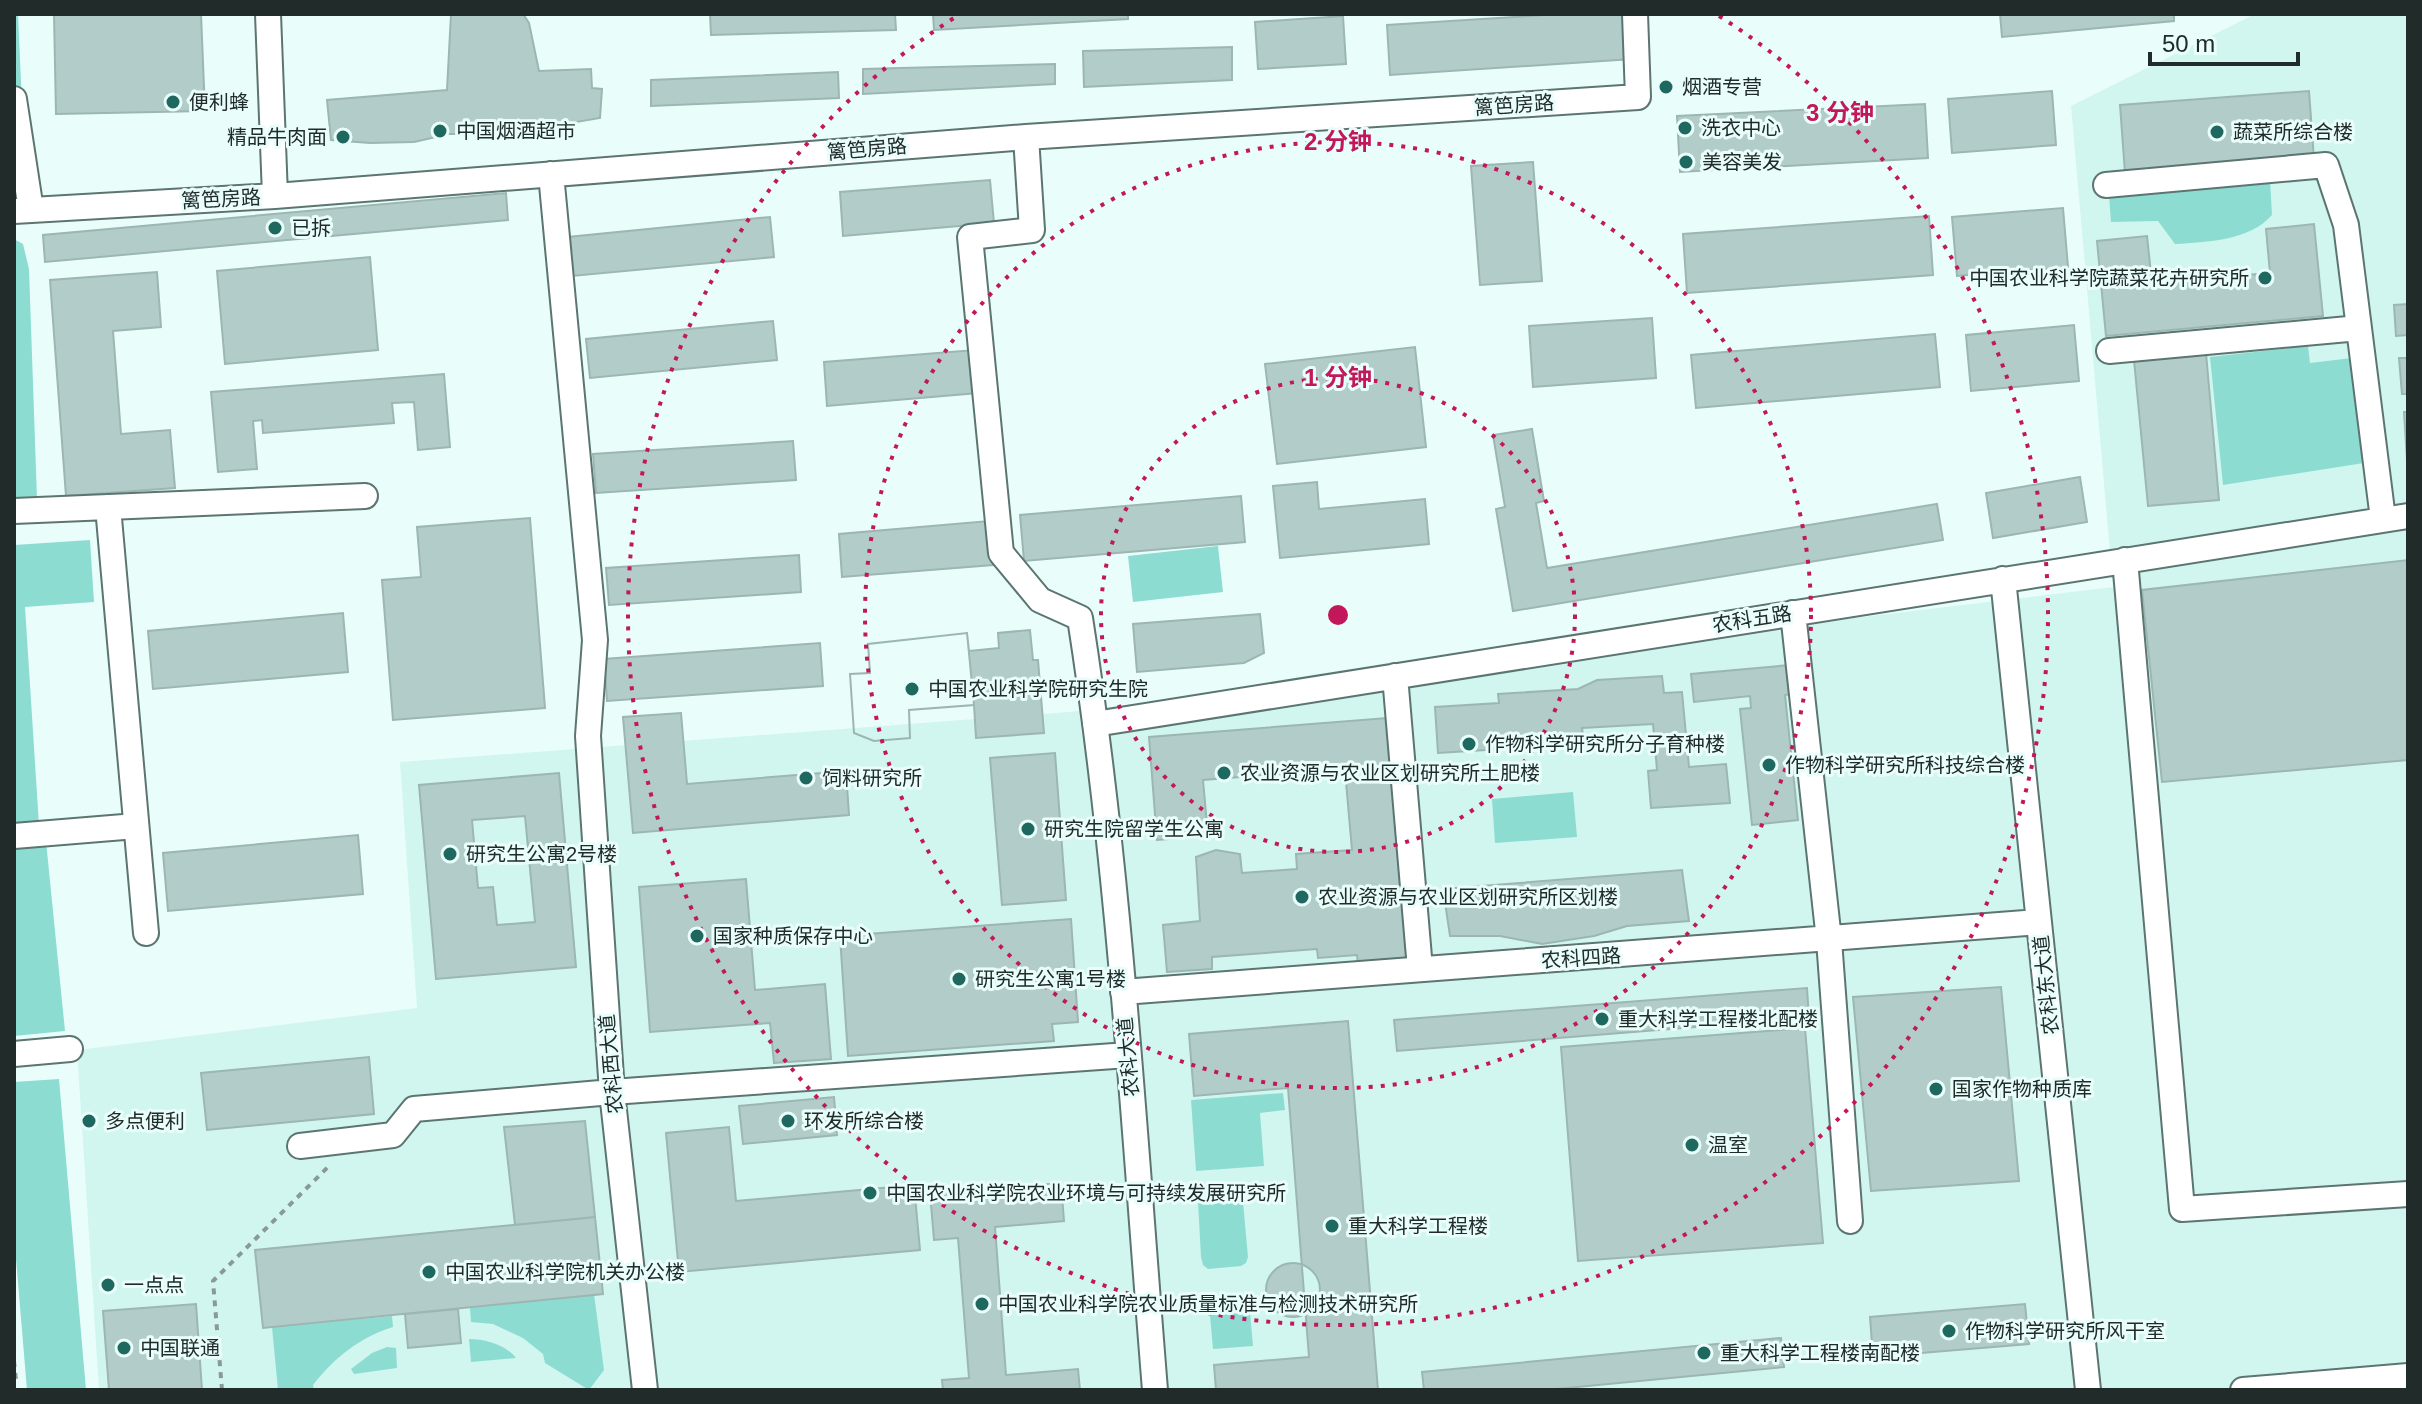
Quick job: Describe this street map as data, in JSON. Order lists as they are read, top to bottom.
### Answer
{
  "streets": {
    "street": [
      "篱笆房路",
      "农科五路",
      "农科四路",
      "农科东大道",
      "农科大道",
      "农科西大道"
    ]
  },
  "crossings": [
    ["篱笆房路", "农科大道"],
    ["篱笆房路", "农科西大道"],
    ["农科五路", "农科东大道"],
    ["农科五路", "农科大道"],
    ["农科四路", "农科东大道"],
    ["农科四路", "农科大道"]
  ],
  "places": [
    "烟酒专营",
    "便利蜂",
    "洗衣中心",
    "中国烟酒超市",
    "蔬菜所综合楼",
    "精品牛肉面",
    "美容美发",
    "已拆",
    "中国农业科学院蔬菜花卉研究所",
    "中国农业科学院研究生院",
    "作物科学研究所分子育种楼",
    "作物科学研究所科技综合楼",
    "农业资源与农业区划研究所土肥楼",
    "饲料研究所",
    "研究生院留学生公寓",
    "研究生公寓2号楼",
    "农业资源与农业区划研究所区划楼",
    "国家种质保存中心",
    "研究生公寓1号楼",
    "重大科学工程楼北配楼",
    "国家作物种质库",
    "多点便利",
    "环发所综合楼",
    "温室",
    "中国农业科学院农业环境与可持续发展研究所",
    "重大科学工程楼",
    "中国农业科学院机关办公楼",
    "一点点",
    "中国农业科学院农业质量标准与检测技术研究所",
    "作物科学研究所风干室",
    "中国联通",
    "重大科学工程楼南配楼"
  ],
  "scale_bar": "50 m",
  "rings": ["3 分钟", "2 分钟", "1 分钟"]
}
